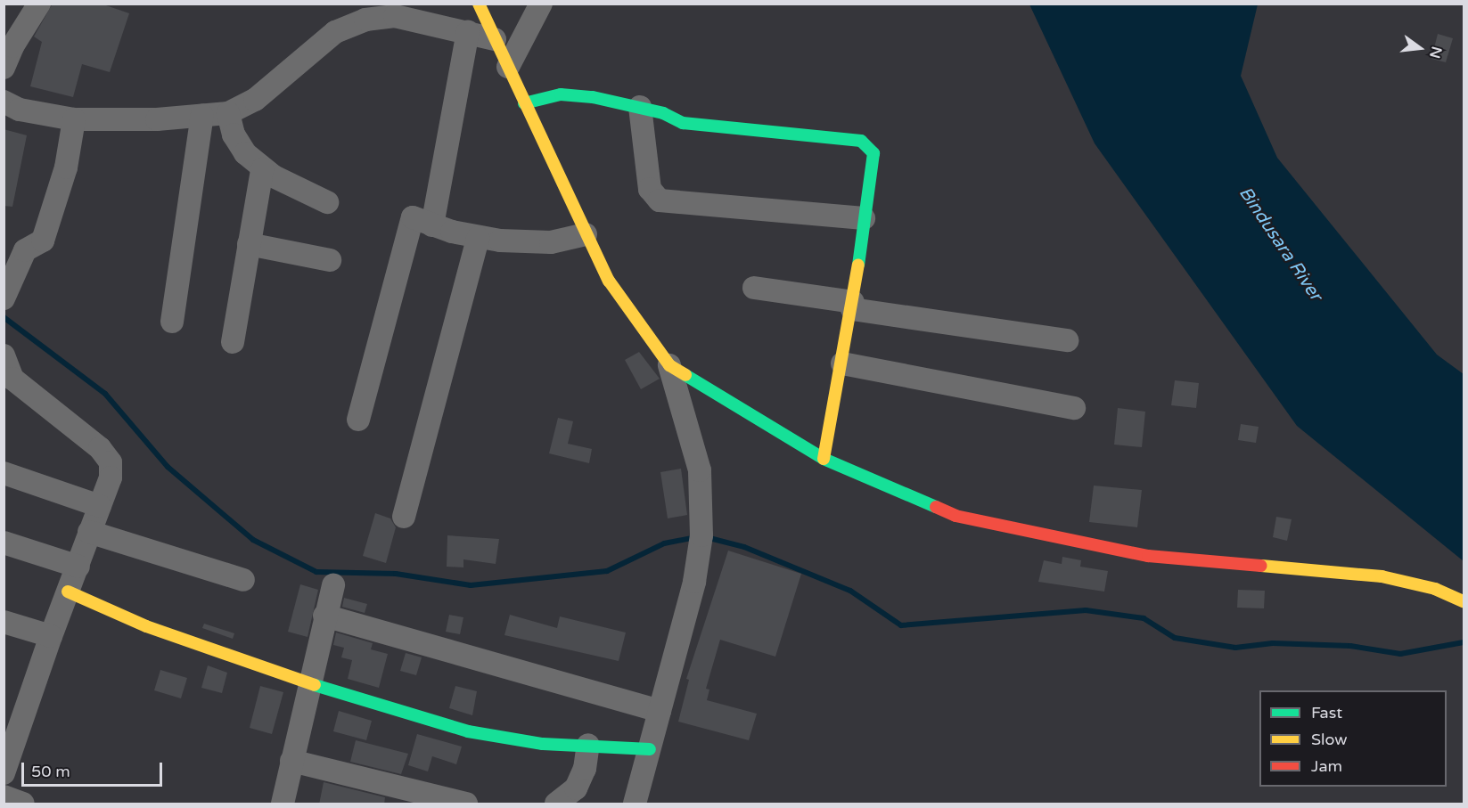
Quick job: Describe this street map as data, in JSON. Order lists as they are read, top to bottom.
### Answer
{
  "water": ["Bindusara River"],
  "legend": ["Fast", "Slow", "Jam"],
  "scale_bar": "50 m",
  "north": "right"
}
